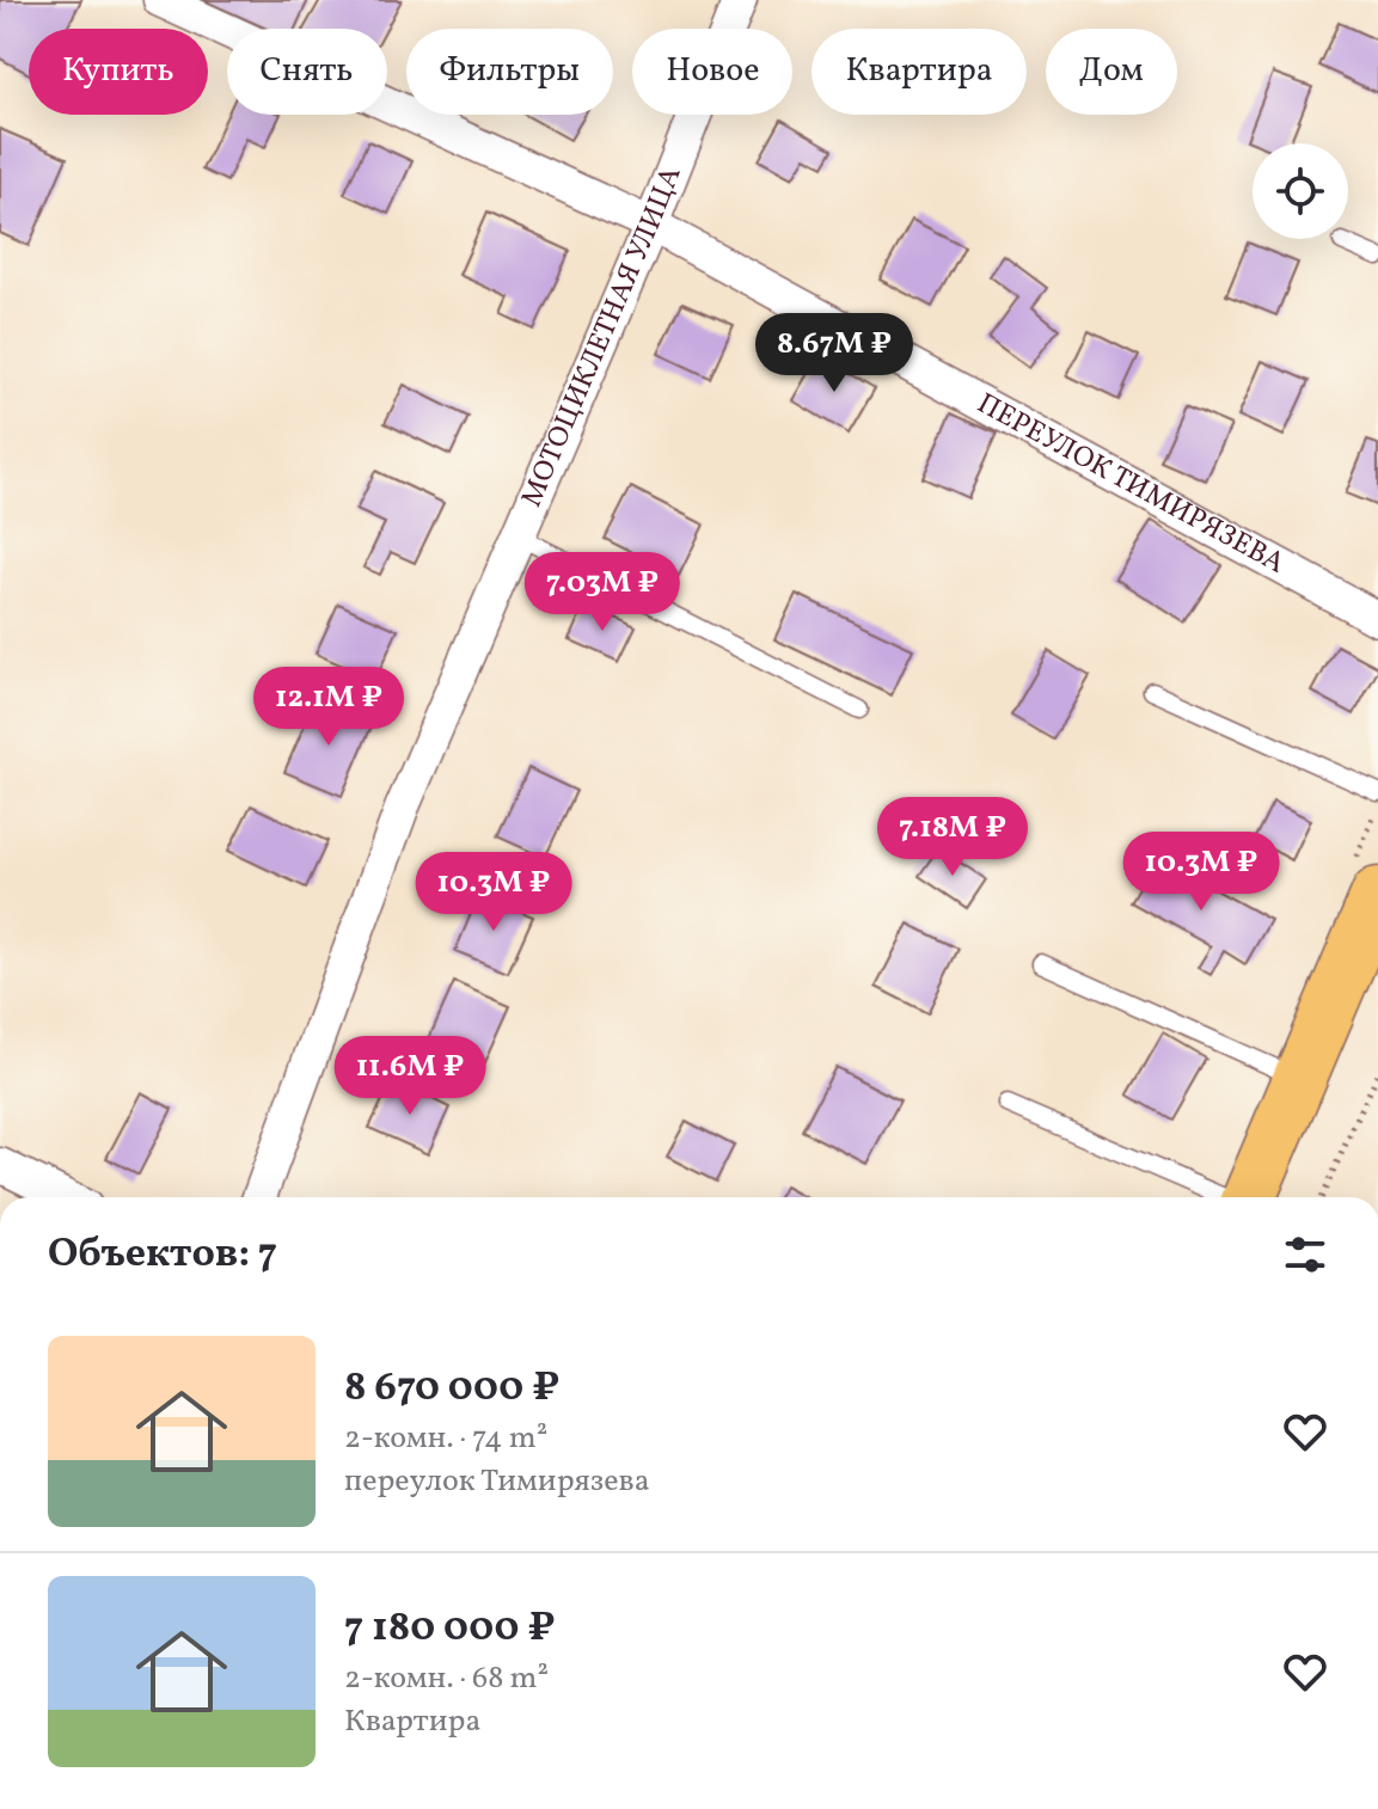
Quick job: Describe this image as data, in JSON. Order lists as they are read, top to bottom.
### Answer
{
  "streets": {
    "street": ["МОТОЦИКЛЕТНАЯ УЛИЦА", "ПЕРЕУЛОК ТИМИРЯЗЕВА"]
  },
  "crossings": [
    ["МОТОЦИКЛЕТНАЯ УЛИЦА", "ПЕРЕУЛОК ТИМИРЯЗЕВА"]
  ],
  "page": {
    "chip": [
      "Купить",
      "Снять",
      "Фильтры",
      "Новое",
      "Квартира",
      "Дом"
    ],
    "price": [
      "8.67M ₽",
      "7.03M ₽",
      "12.1M ₽",
      "7.18M ₽",
      "10.3M ₽",
      "10.3M ₽",
      "11.6M ₽"
    ],
    "heading": "Объектов: 7",
    "list": [
      {
        "name": "8 670 000 ₽",
        "note": "2-комн. · 74 m² · переулок Тимирязева"
      },
      {
        "name": "7 180 000 ₽",
        "note": "2-комн. · 68 m² · Квартира"
      }
    ]
  }
}
